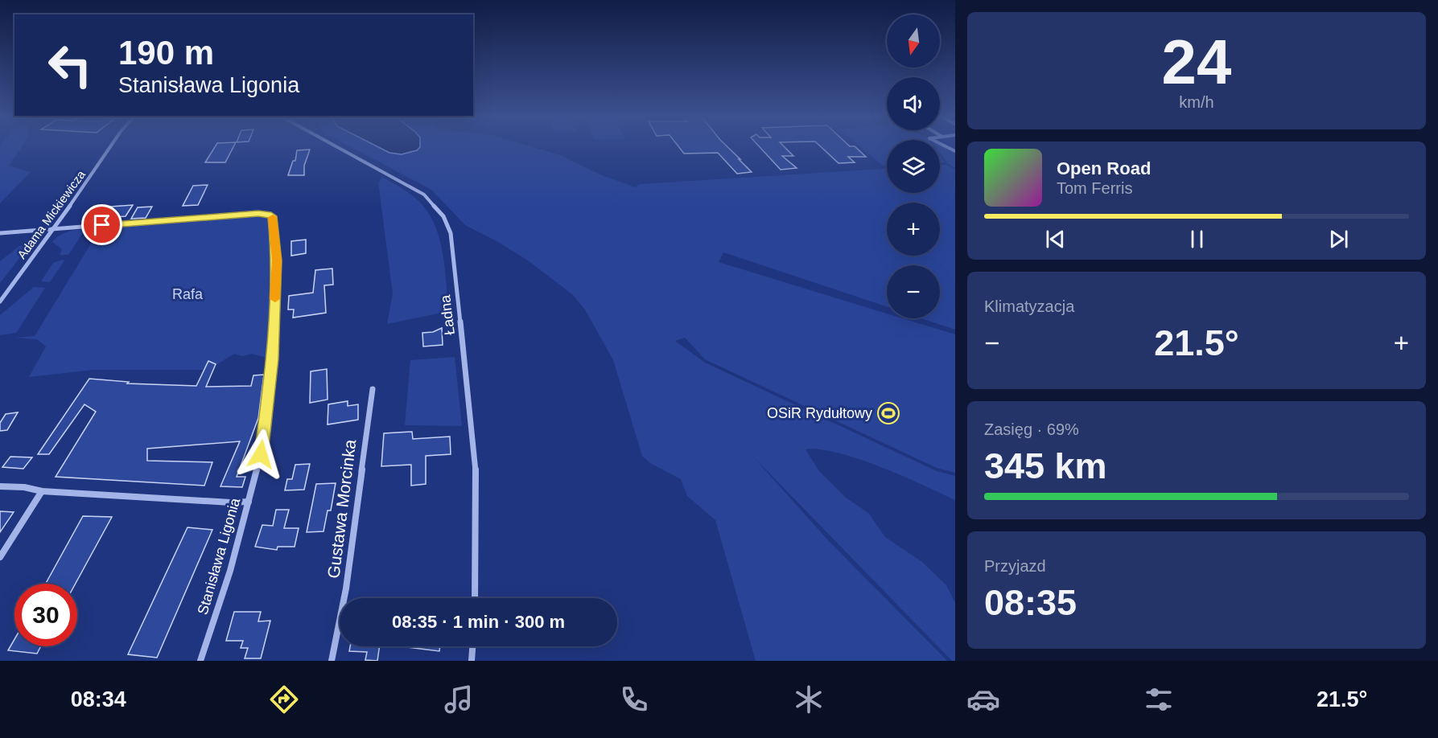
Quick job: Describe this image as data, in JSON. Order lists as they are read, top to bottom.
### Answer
{
  "streets": {
    "street": [
      "Adama Mickiewicza",
      "Ładna",
      "Gustawa Morcinka",
      "Stanisława Ligonia"
    ]
  },
  "crossings": [
    ["Adama Mickiewicza", "Stanisława Ligonia"]
  ],
  "parks": ["Rafa"],
  "places": {
    "sports": ["OSiR Rydułtowy"]
  },
  "north": "bottom",
  "page": {
    "tile": [
      ["24", "km/h"],
      "Klimatyzacja",
      ["Zasięg · 69%", "345 km"],
      ["Przyjazd", "08:35"]
    ],
    "map_buttons": ["+", "−"],
    "turn": ["190 m", "Stanisława Ligonia"],
    "song": ["Open Road", "Tom Ferris"],
    "heat": ["−", "21.5°", "+"],
    "limit": "30",
    "trip": "08:35 · 1 min · 300 m",
    "tabs": ["08:34", "21.5°"]
  }
}
